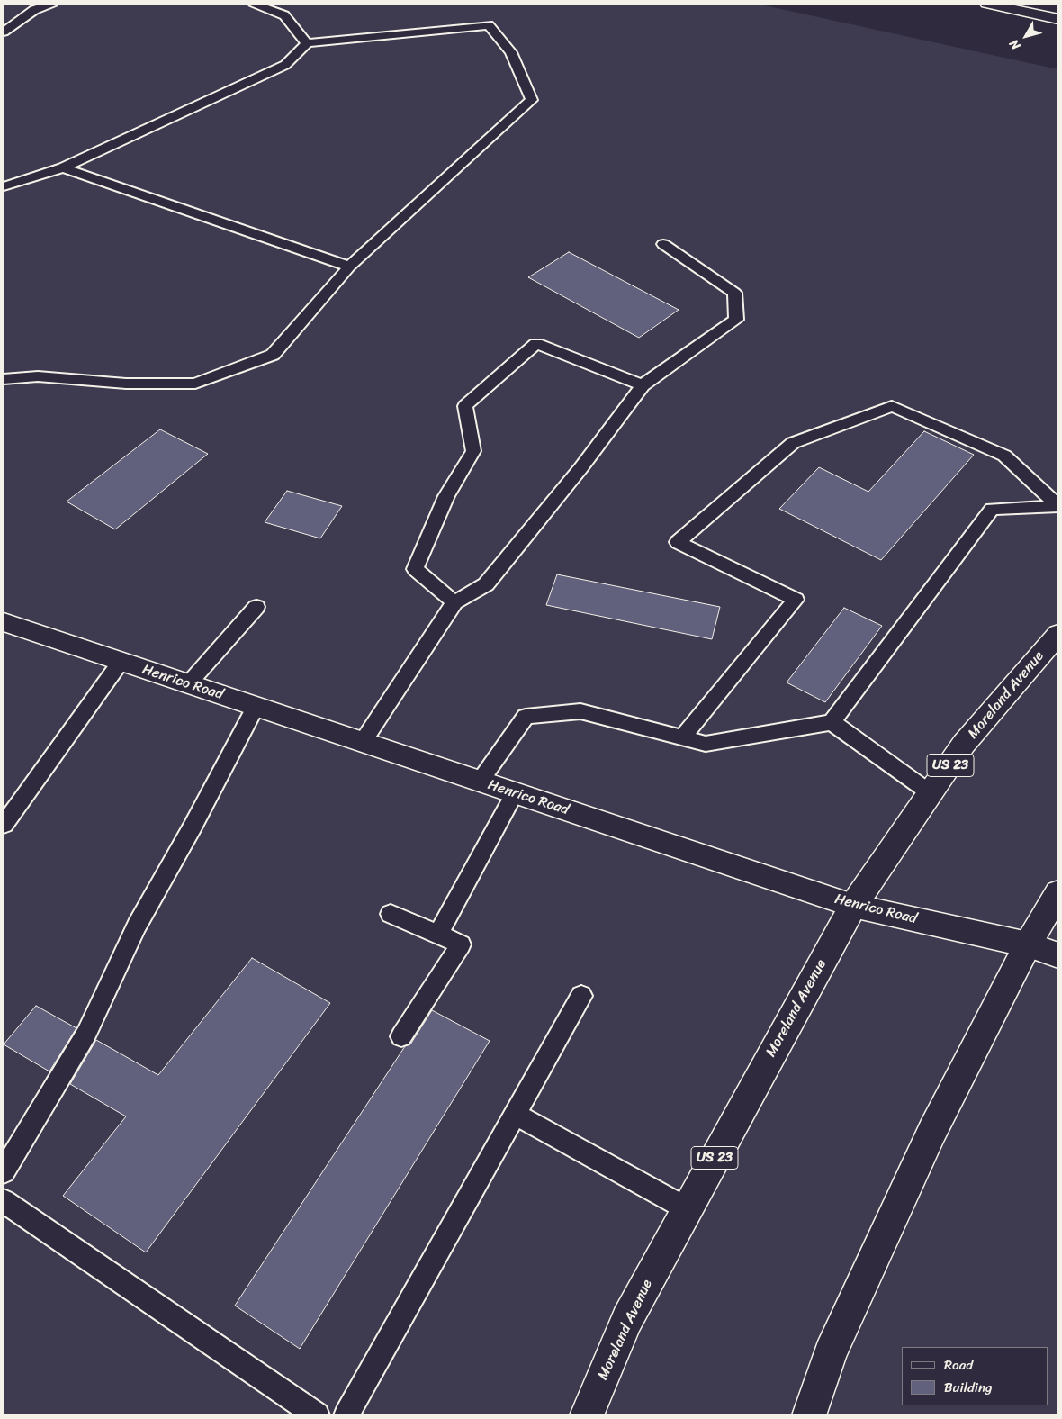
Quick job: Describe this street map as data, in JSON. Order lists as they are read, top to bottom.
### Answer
{
  "streets": {
    "main road": ["Henrico Road", "Moreland Avenue", "US 23"]
  },
  "crossings": [
    ["Henrico Road", "Moreland Avenue"]
  ],
  "legend": ["Road", "Building"],
  "north": "bottom left"
}
